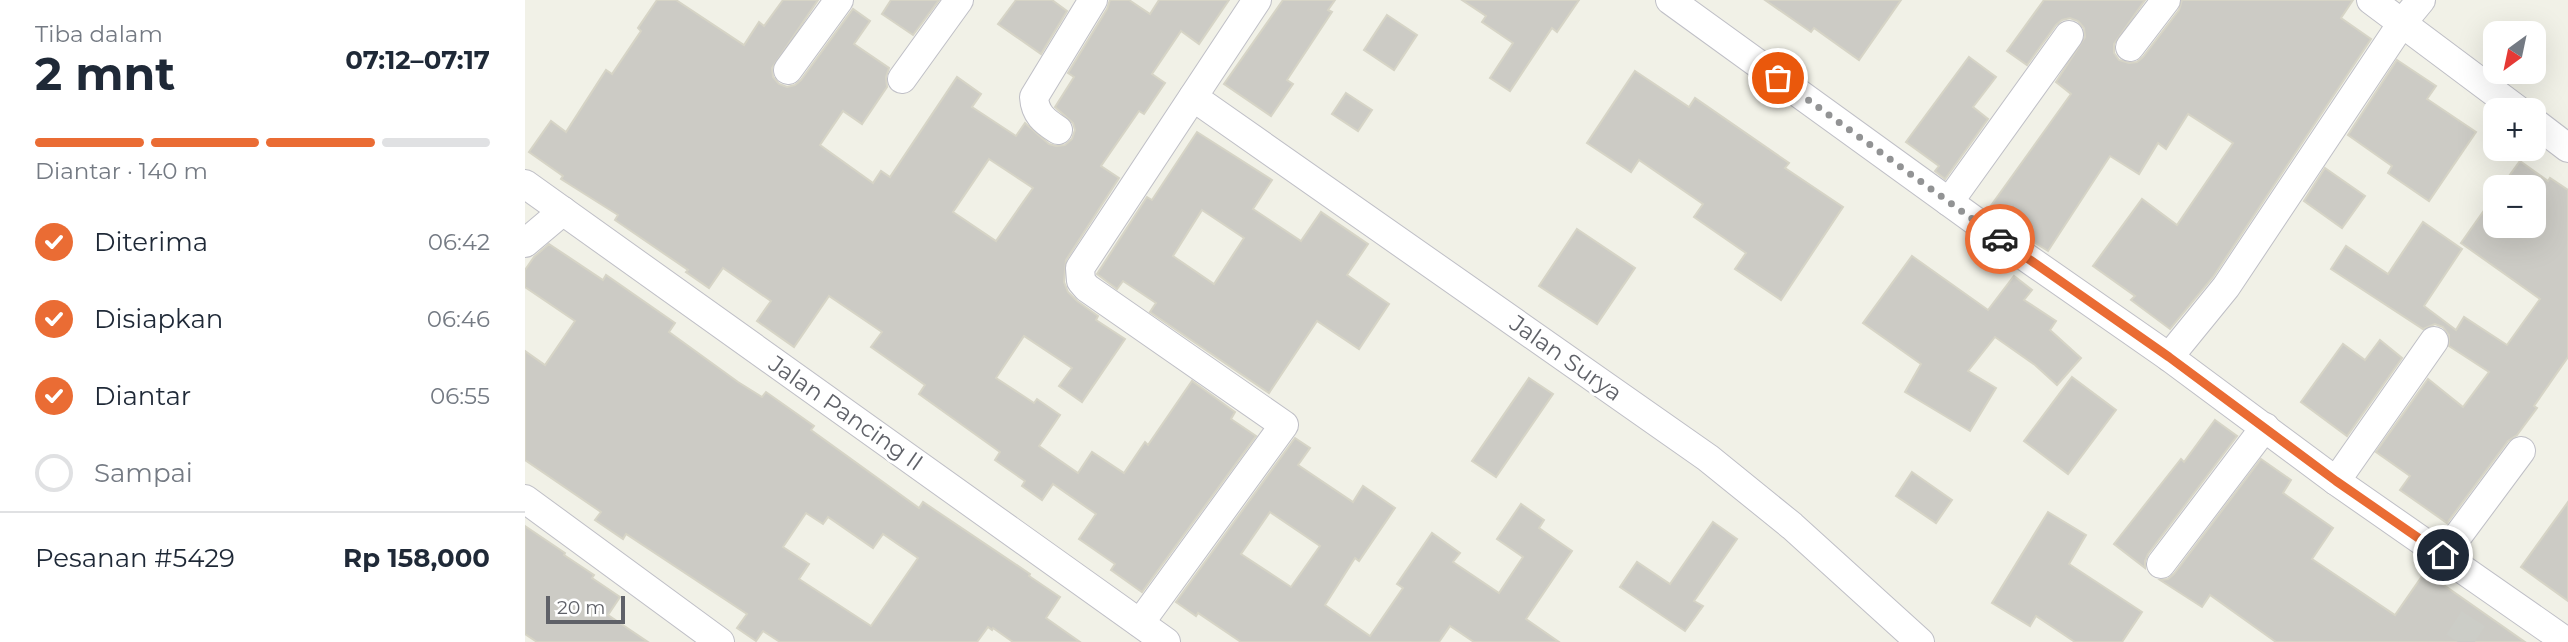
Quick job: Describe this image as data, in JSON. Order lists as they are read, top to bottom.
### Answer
{
  "streets": {
    "street": ["Jalan Surya", "Jalan Pancing II"]
  },
  "scale_bar": "20 m",
  "north": "bottom left",
  "page": {
    "heading": ["2 mnt", "Tiba dalam", "07:12–07:17"],
    "panel": ["Pesanan #5429", "Rp 158,000"],
    "map_buttons": ["+", "−"],
    "bar": "Diantar · 140 m",
    "list": [
      ["Diterima", "06:42"],
      ["Disiapkan", "06:46"],
      ["Diantar", "06:55"],
      "Sampai"
    ],
    "scale": "20 m"
  }
}
